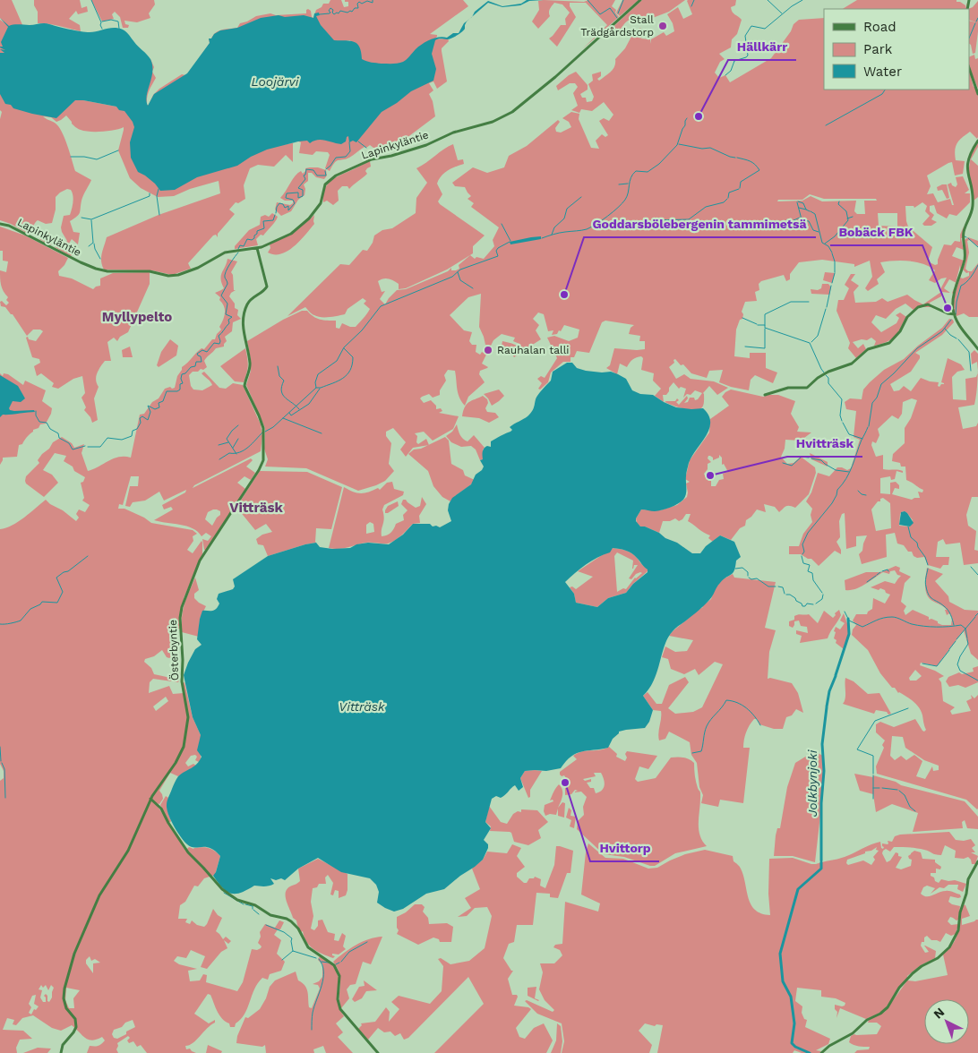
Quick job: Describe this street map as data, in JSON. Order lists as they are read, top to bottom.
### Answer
{
  "streets": {
    "street": ["Lapinkyläntie", "Österbyntie"]
  },
  "crossings": [
    ["Lapinkyläntie", "Österbyntie"]
  ],
  "districts": ["Myllypelto", "Vitträsk"],
  "water": ["Loojärvi", "Vitträsk", "Jolkbynjoki"],
  "places": [
    "Stall Trädgårdstorp",
    "Hällkärr",
    "Goddarsbölebergenin tammimetsä",
    "Bobäck FBK",
    "Rauhalan talli",
    "Hvitträsk",
    "Hvittorp"
  ],
  "legend": ["Road", "Park", "Water"],
  "north": "top left"
}
